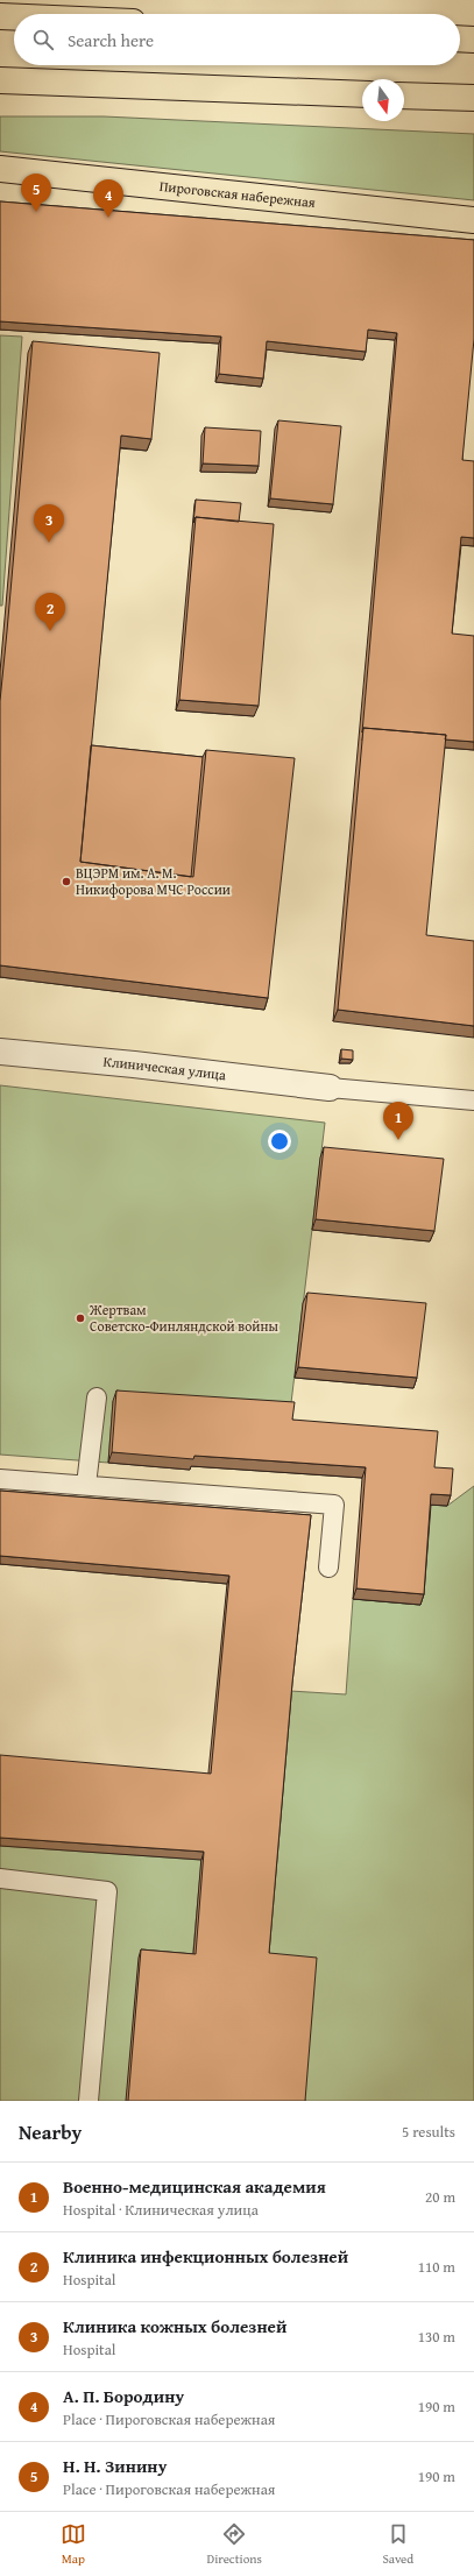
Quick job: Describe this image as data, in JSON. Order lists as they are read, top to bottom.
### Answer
{
  "streets": {
    "main road": ["Пироговская набережная"],
    "street": ["Клиническая улица"]
  },
  "places": ["ВЦЭРМ им. А. М. Никифорова МЧС России", "Жертвам Советско-Финляндской войны"],
  "north": "bottom",
  "page": {
    "search": "Search here",
    "pins": [
      "5",
      "4",
      "3",
      "2",
      "1"
    ],
    "heading": ["Nearby", "5 results"],
    "list": [
      {
        "mark": "1",
        "name": "Военно-медицинская академия",
        "note": "Hospital · Клиническая улица",
        "value": "20 m"
      },
      {
        "mark": "2",
        "name": "Клиника инфекционных болезней",
        "note": "Hospital",
        "value": "110 m"
      },
      {
        "mark": "3",
        "name": "Клиника кожных болезней",
        "note": "Hospital",
        "value": "130 m"
      },
      {
        "mark": "4",
        "name": "А. П. Бородину",
        "note": "Place · Пироговская набережная",
        "value": "190 m"
      },
      {
        "mark": "5",
        "name": "Н. Н. Зинину",
        "note": "Place · Пироговская набережная",
        "value": "190 m"
      }
    ],
    "nav": ["Map", "Directions", "Saved"]
  }
}
